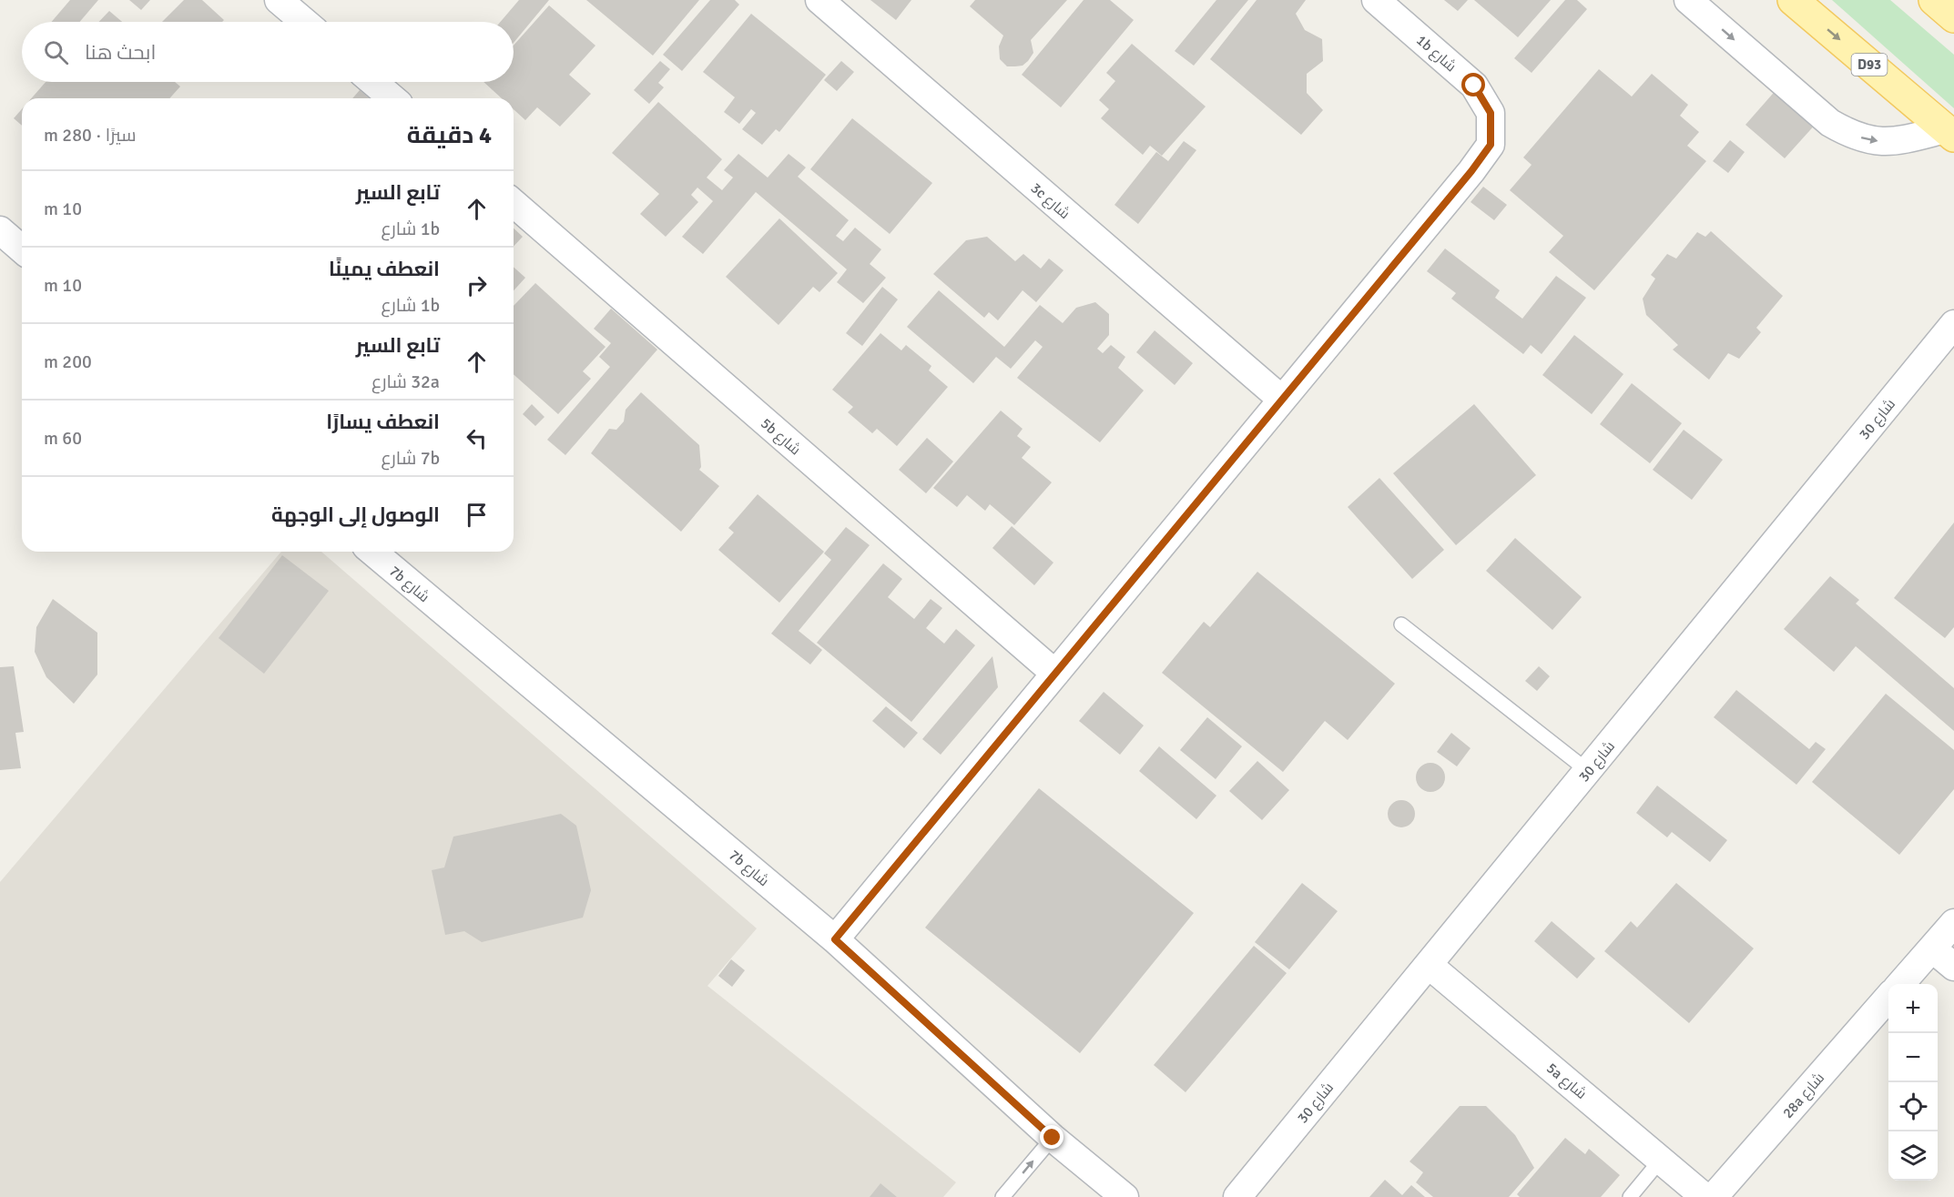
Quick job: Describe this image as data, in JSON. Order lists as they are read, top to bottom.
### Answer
{
  "streets": {
    "main road": ["D93"],
    "street": [
      "1b شارع",
      "3c شارع",
      "شارع 30",
      "5b شارع",
      "7b شارع",
      "5a شارع",
      "28a شارع"
    ]
  },
  "crossings": [
    ["1b شارع", "3c شارع"],
    ["1b شارع", "5b شارع"],
    ["1b شارع", "7b شارع"],
    ["شارع 30", "5a شارع"]
  ],
  "page": {
    "search": "ابحث هنا",
    "heading": ["4 دقيقة", "سيرًا · 280 m"],
    "list": [
      ["تابع السير", "1b شارع", "10 m"],
      ["انعطف يمينًا", "1b شارع", "10 m"],
      ["تابع السير", "32a شارع", "200 m"],
      ["انعطف يسارًا", "7b شارع", "60 m"],
      "الوصول إلى الوجهة"
    ],
    "map_buttons": ["+", "−"]
  }
}
